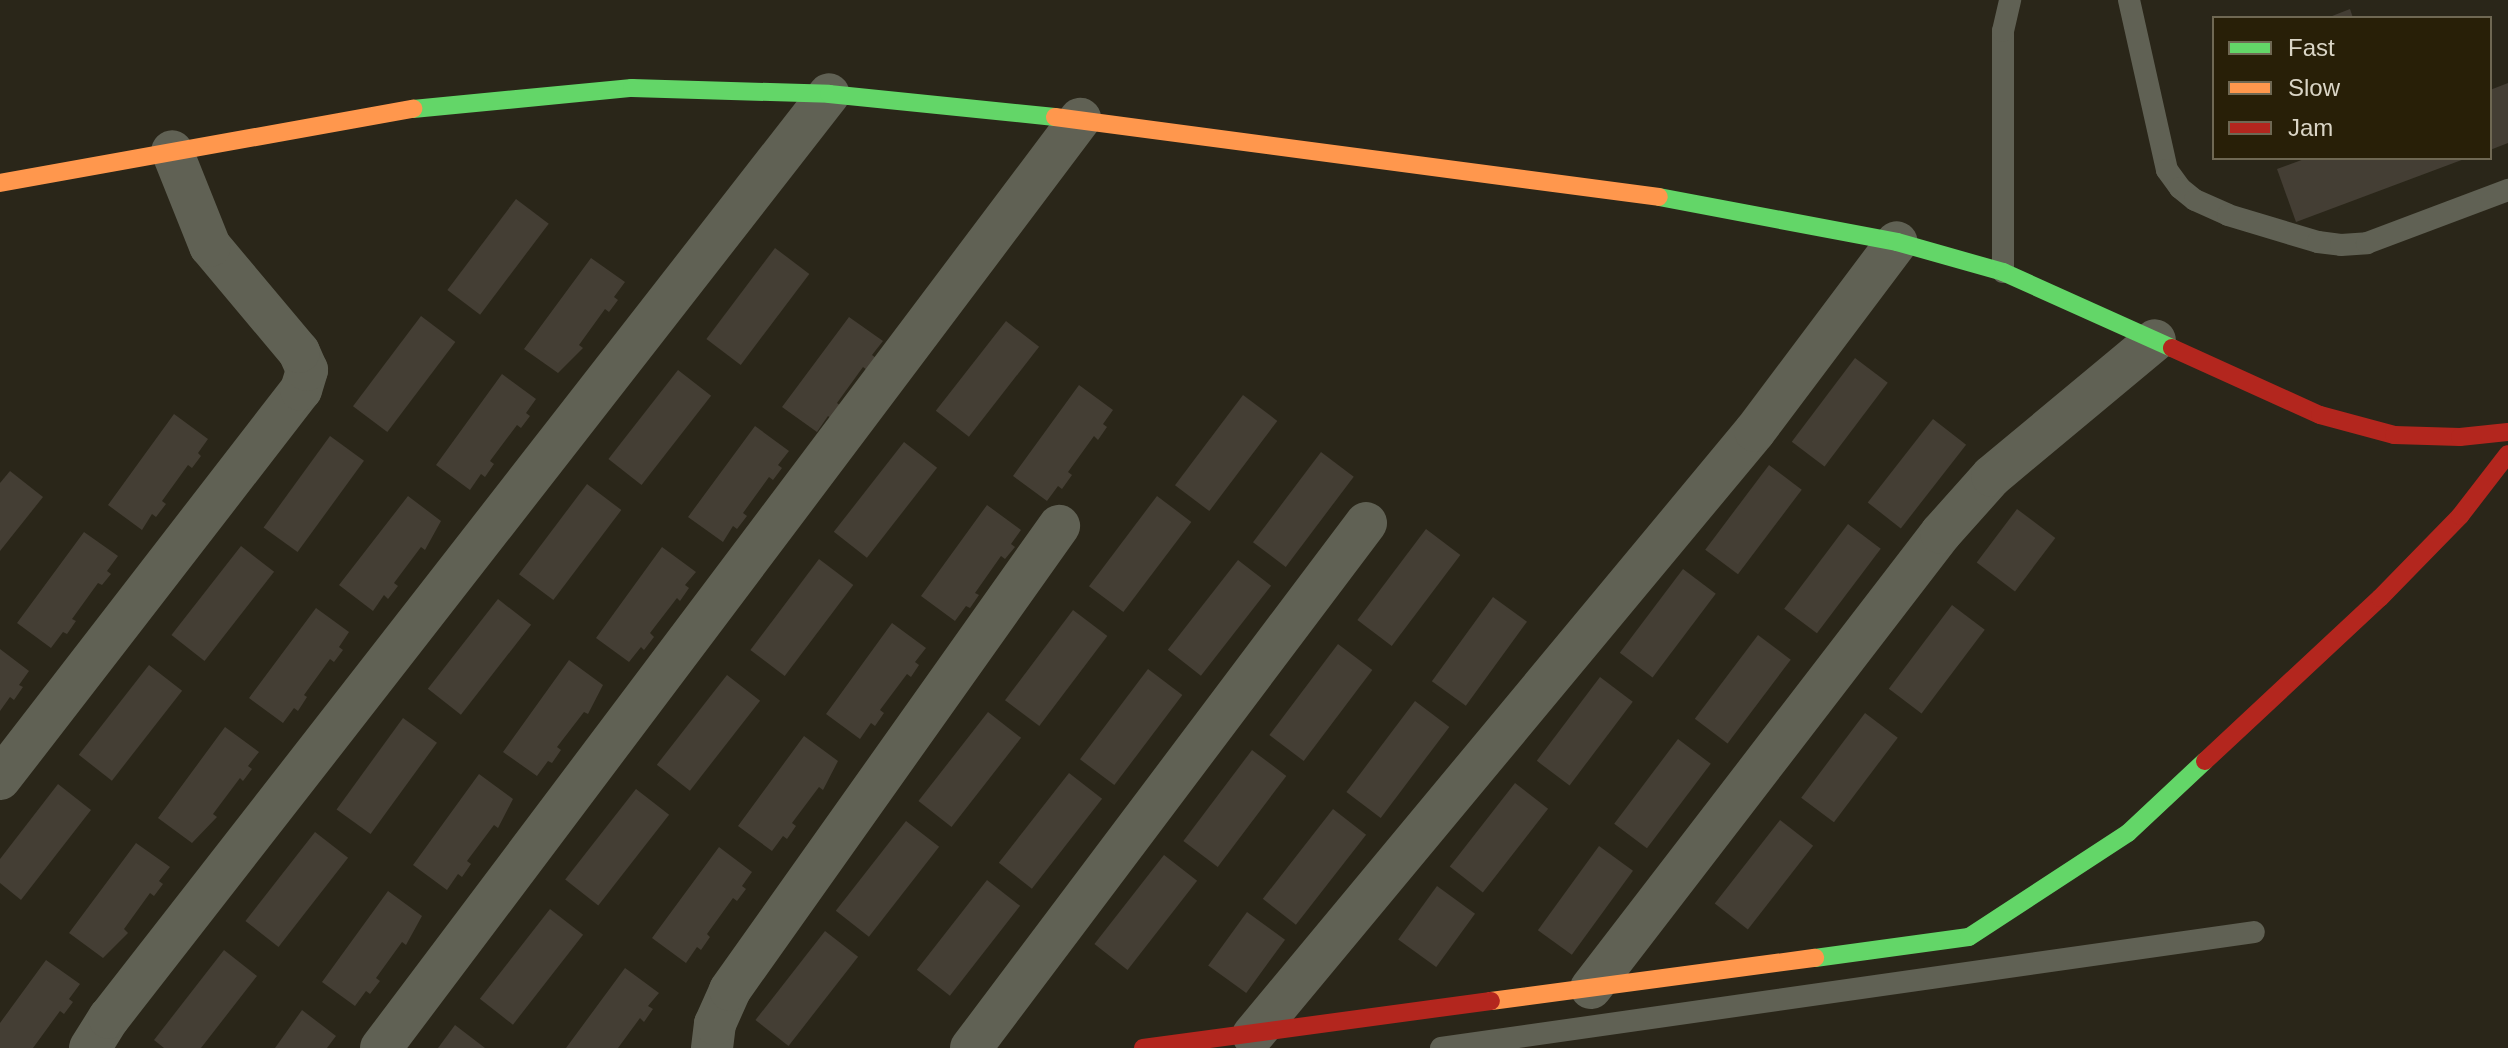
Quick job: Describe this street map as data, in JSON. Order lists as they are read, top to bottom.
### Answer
{
  "legend": ["Fast", "Slow", "Jam"]
}
